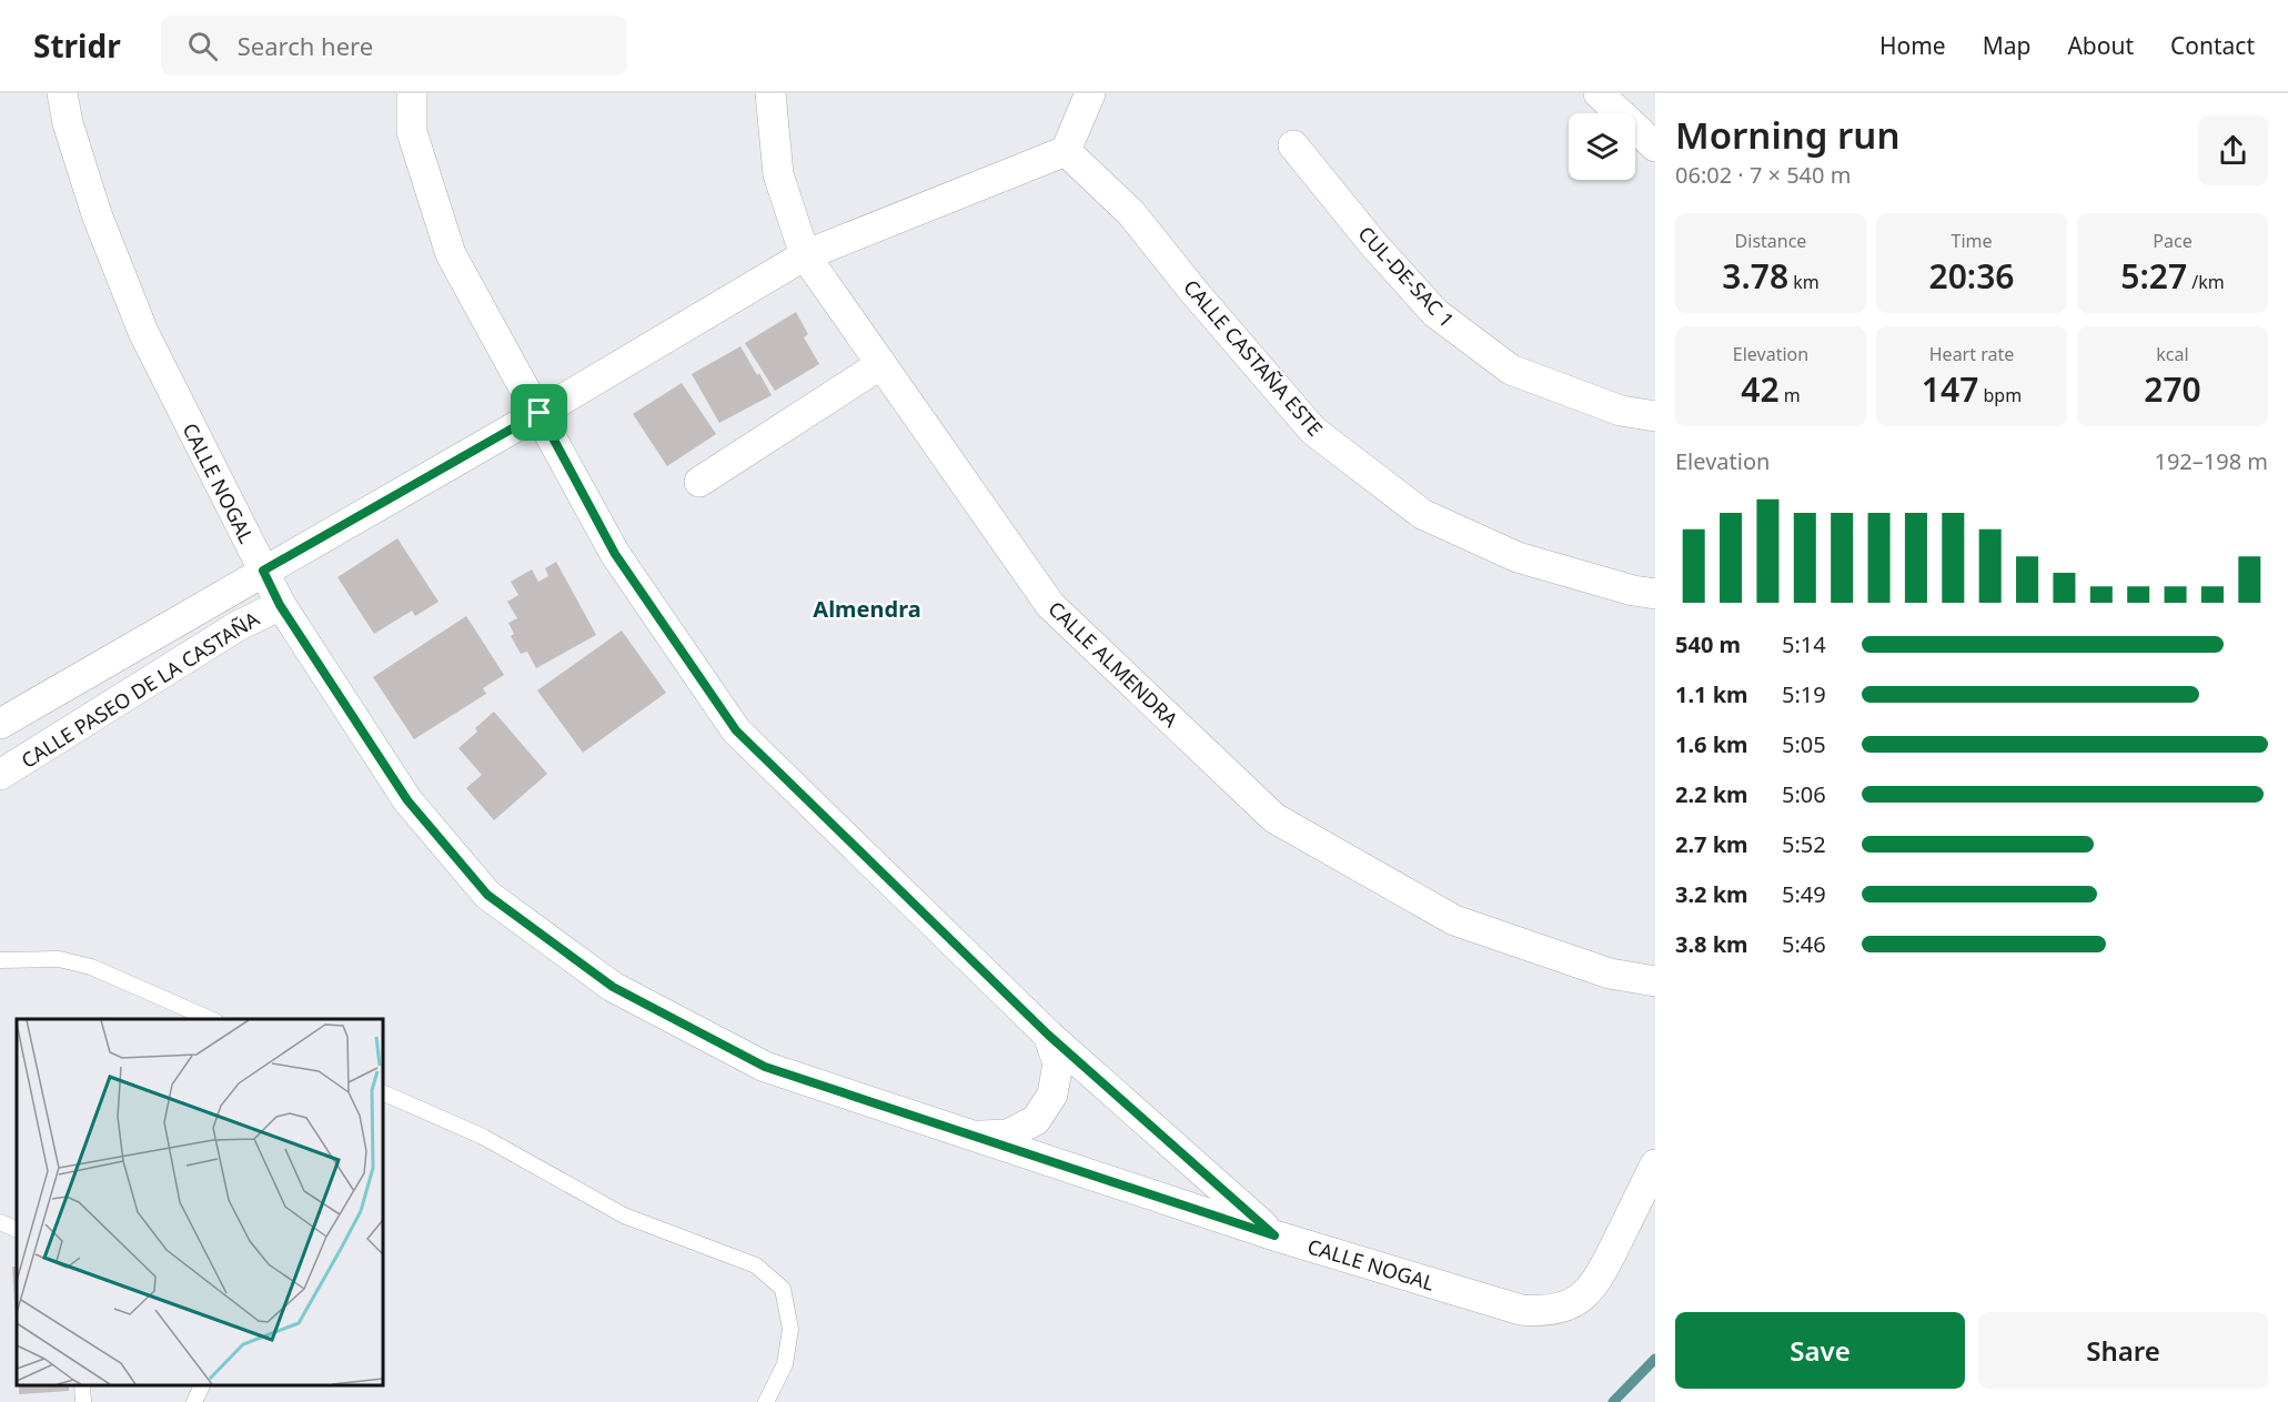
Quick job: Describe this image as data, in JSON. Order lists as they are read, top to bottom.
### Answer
{
  "streets": {
    "street": [
      "CUL-DE-SAC 1",
      "CALLE CASTAÑA ESTE",
      "CALLE NOGAL",
      "CALLE ALMENDRA",
      "CALLE PASEO DE LA CASTAÑA"
    ]
  },
  "crossings": [
    ["CALLE CASTAÑA ESTE", "CALLE PASEO DE LA CASTAÑA"],
    ["CALLE NOGAL", "CALLE PASEO DE LA CASTAÑA"],
    ["CALLE ALMENDRA", "CALLE PASEO DE LA CASTAÑA"]
  ],
  "districts": ["Almendra"],
  "page": {
    "header": "Stridr",
    "search": "Search here",
    "nav": [
      "Home",
      "Map",
      "About",
      "Contact"
    ],
    "heading": ["Morning run", "06:02 · 7 × 540 m"],
    "stats": [
      ["Distance", "3.78 km"],
      ["Time", "20:36"],
      ["Pace", "5:27 /km"],
      ["Elevation", "42 m"],
      ["Heart rate", "147 bpm"],
      ["kcal", "270"]
    ],
    "chart": ["Elevation", "192–198 m"],
    "list": [
      {
        "name": "540 m",
        "note": "5:14"
      },
      {
        "name": "1.1 km",
        "note": "5:19"
      },
      {
        "name": "1.6 km",
        "note": "5:05"
      },
      {
        "name": "2.2 km",
        "note": "5:06"
      },
      {
        "name": "2.7 km",
        "note": "5:52"
      },
      {
        "name": "3.2 km",
        "note": "5:49"
      },
      {
        "name": "3.8 km",
        "note": "5:46"
      }
    ],
    "buttons": ["Save", "Share"]
  }
}
